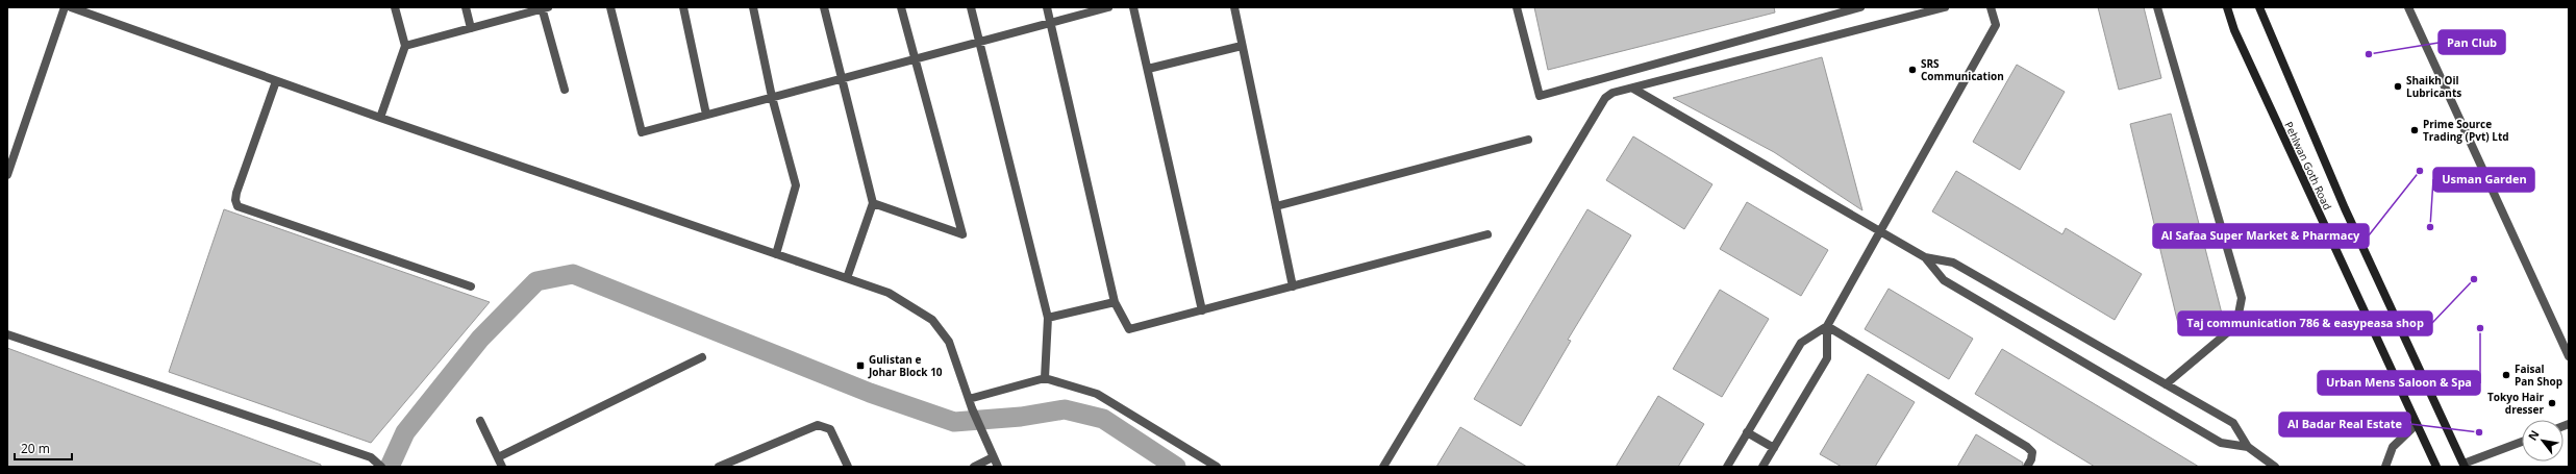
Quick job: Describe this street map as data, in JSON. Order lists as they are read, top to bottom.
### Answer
{
  "streets": {
    "main road": ["Pehlwan Goth Road"]
  },
  "places": {
    "other": [
      "Pan Club",
      "SRS Communication",
      "Shaikh Oil Lubricants",
      "Prime Source Trading (Pvt) Ltd",
      "Al Safaa Super Market & Pharmacy",
      "Usman Garden",
      "Taj communication 786 & easypeasa shop",
      "Urban Mens Saloon & Spa",
      "Faisal Pan Shop",
      "Tokyo Hair dresser",
      "Al Badar Real Estate"
    ],
    "transit": ["Gulistan e Johar Block 10"]
  },
  "scale_bar": "20 m",
  "north": "top left"
}
